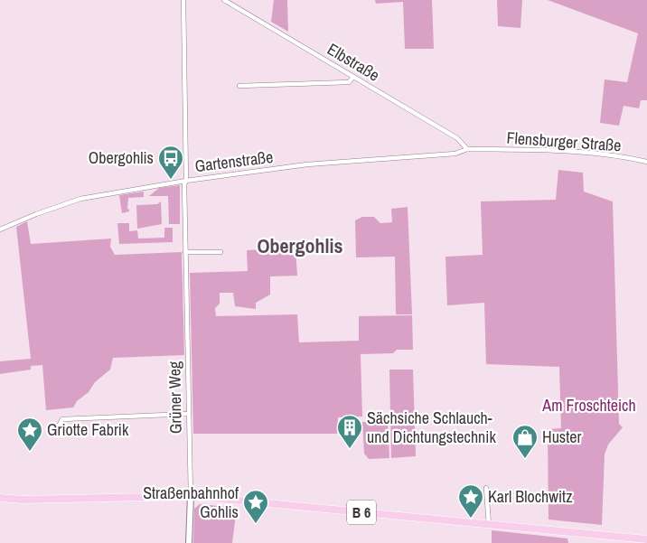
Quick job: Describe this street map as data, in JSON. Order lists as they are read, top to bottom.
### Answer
{
  "streets": {
    "main road": ["B 6"],
    "street": [
      "Elbstraße",
      "Flensburger Straße",
      "Gartenstraße",
      "Grüner Weg"
    ]
  },
  "crossings": [
    ["Elbstraße", "Gartenstraße"],
    ["Flensburger Straße", "Gartenstraße"],
    ["Gartenstraße", "Grüner Weg"],
    ["Grüner Weg", "B 6"]
  ],
  "districts": ["Obergohlis"],
  "parks": ["Am Froschteich"],
  "places": {
    "bus stop": ["Obergohlis"],
    "building": ["Sächsiche Schlauch- und Dichtungstechnik"],
    "place": ["Griotte Fabrik", "Karl Blochwitz", "Straßenbahnhof Gohlis"],
    "shop": ["Huster"]
  }
}
